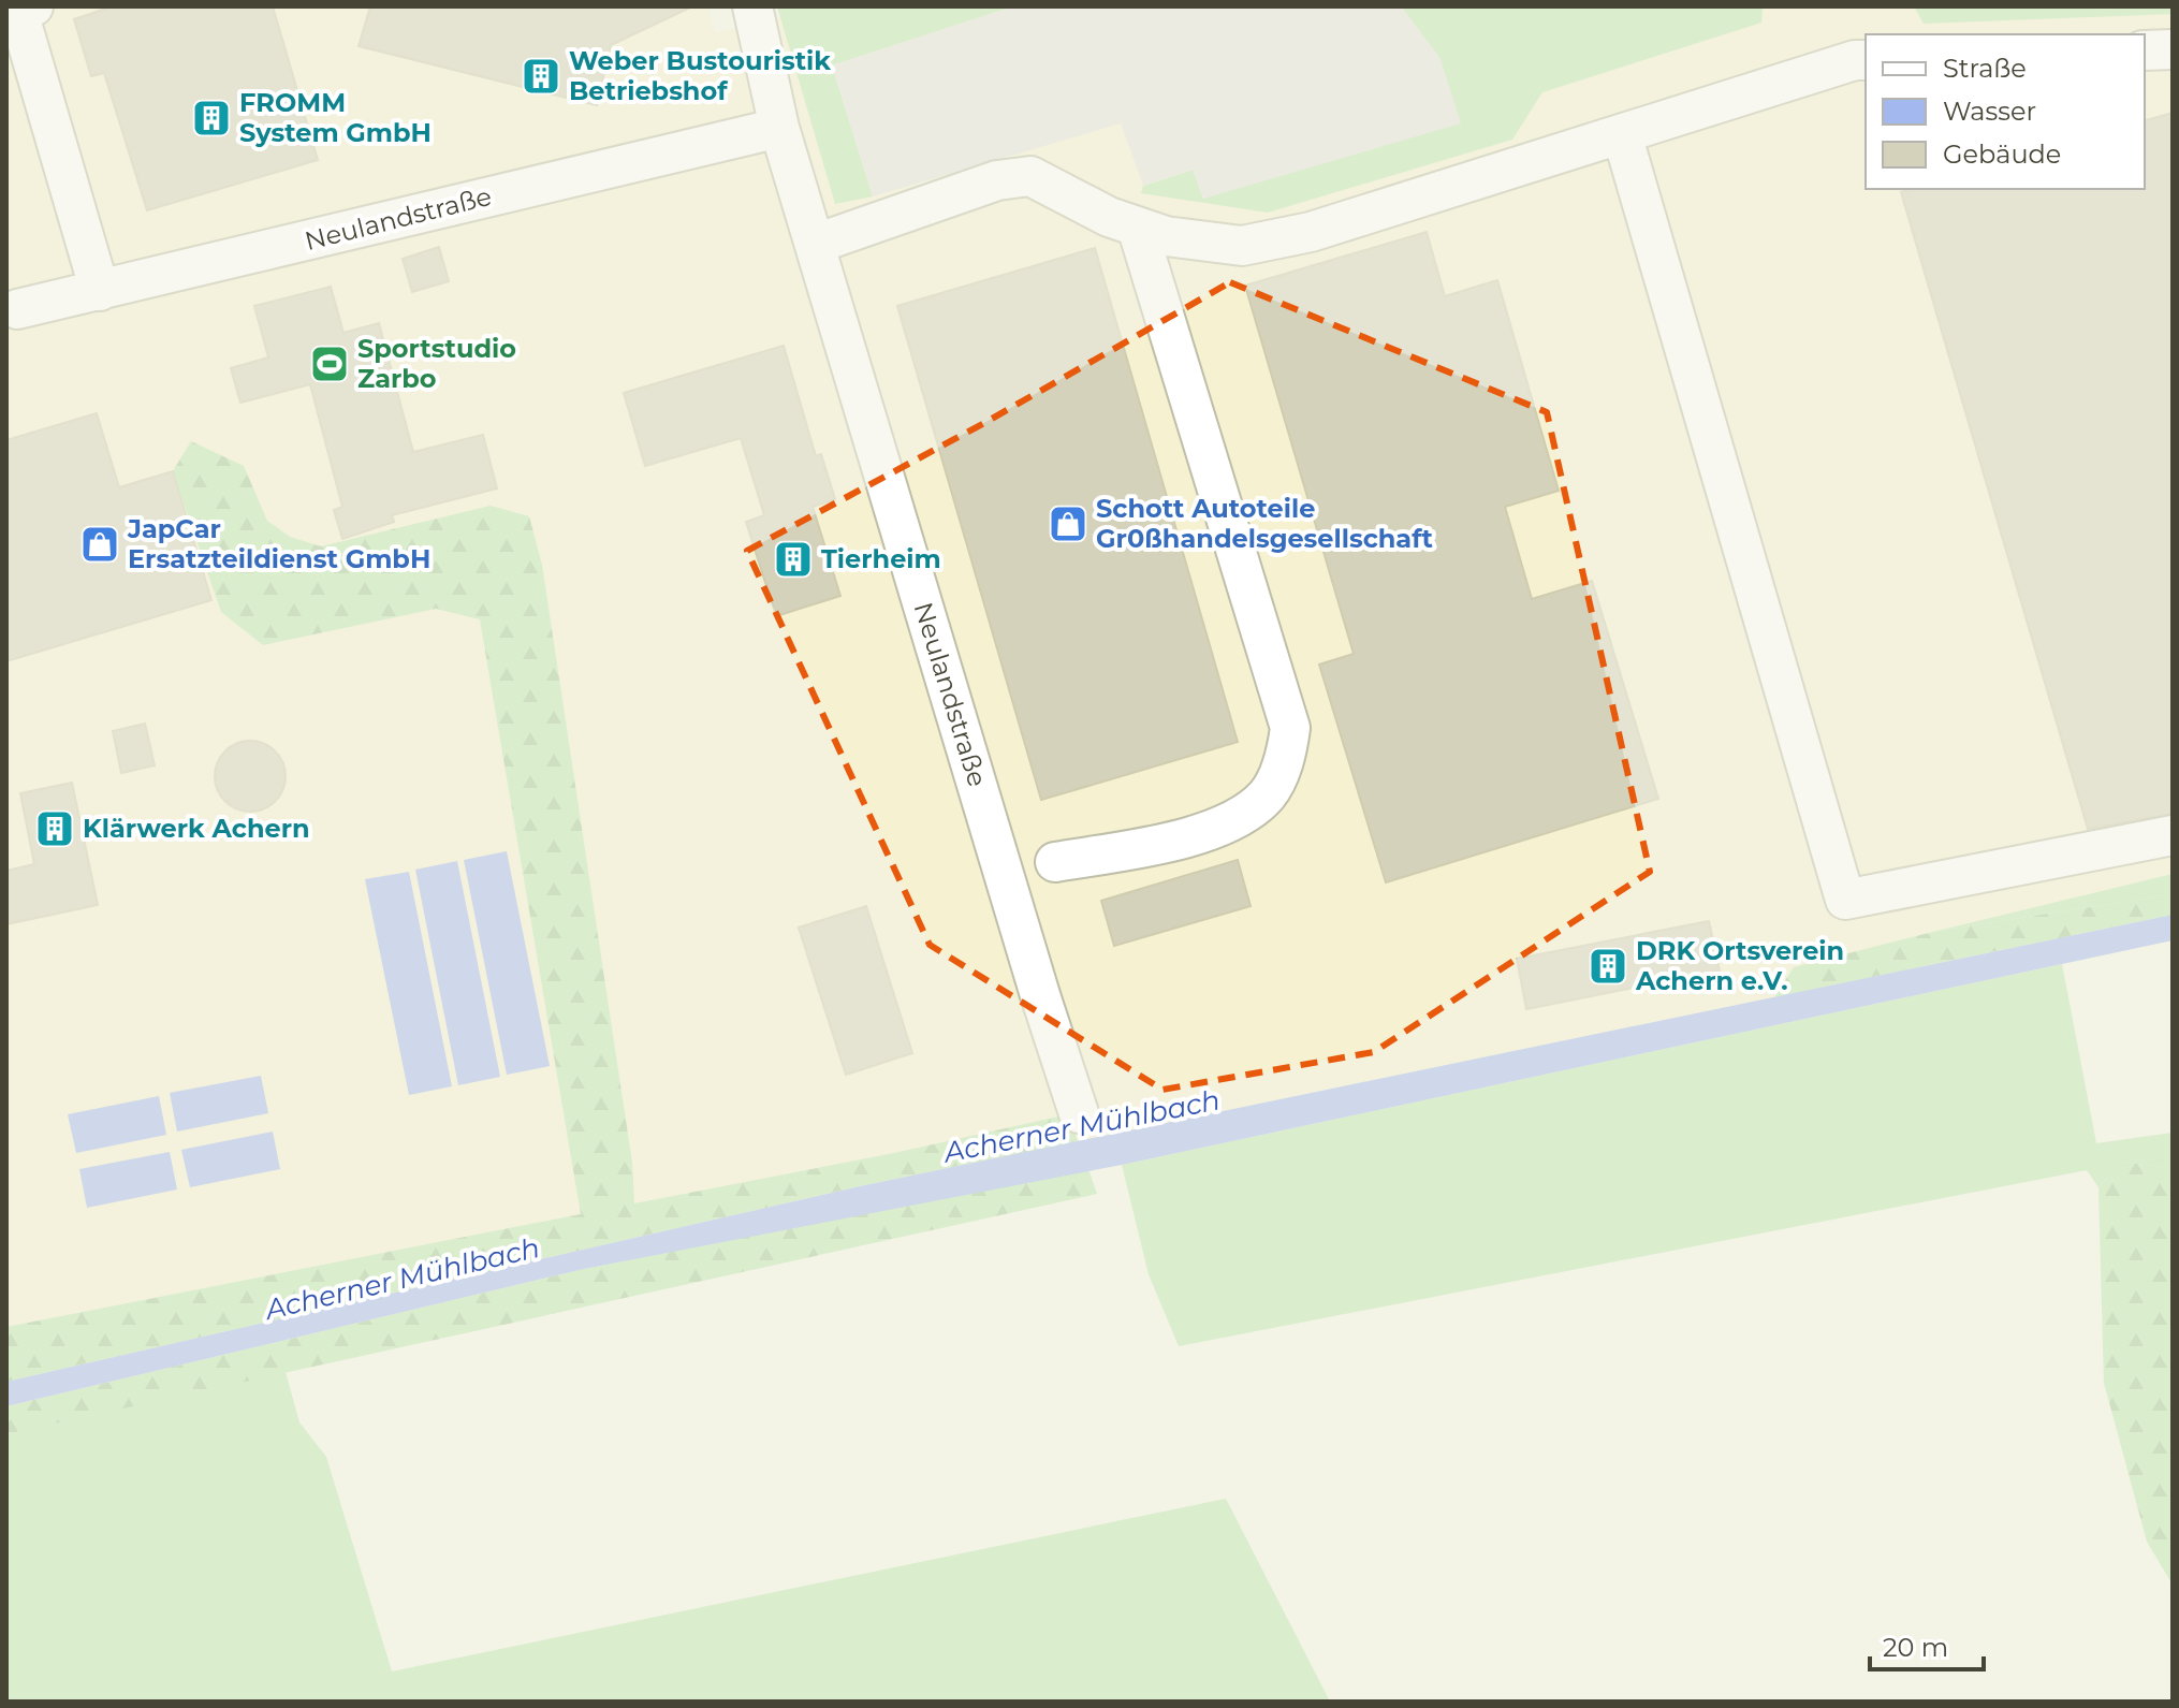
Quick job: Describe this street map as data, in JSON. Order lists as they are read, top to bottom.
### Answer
{
  "streets": {
    "street": ["Neulandstraße"]
  },
  "water": ["Acherner Mühlbach"],
  "places": {
    "building": [
      "Weber Bustouristik Betriebshof",
      "FROMM System GmbH",
      "Tierheim",
      "Klärwerk Achern",
      "DRK Ortsverein Achern e.V."
    ],
    "sports": ["Sportstudio Zarbo"],
    "shop": ["Schott Autoteile Gr0ßhandelsgesellschaft", "JapCar Ersatzteildienst GmbH"]
  },
  "legend": ["Straße", "Wasser", "Gebäude"],
  "scale_bar": "20 m"
}
